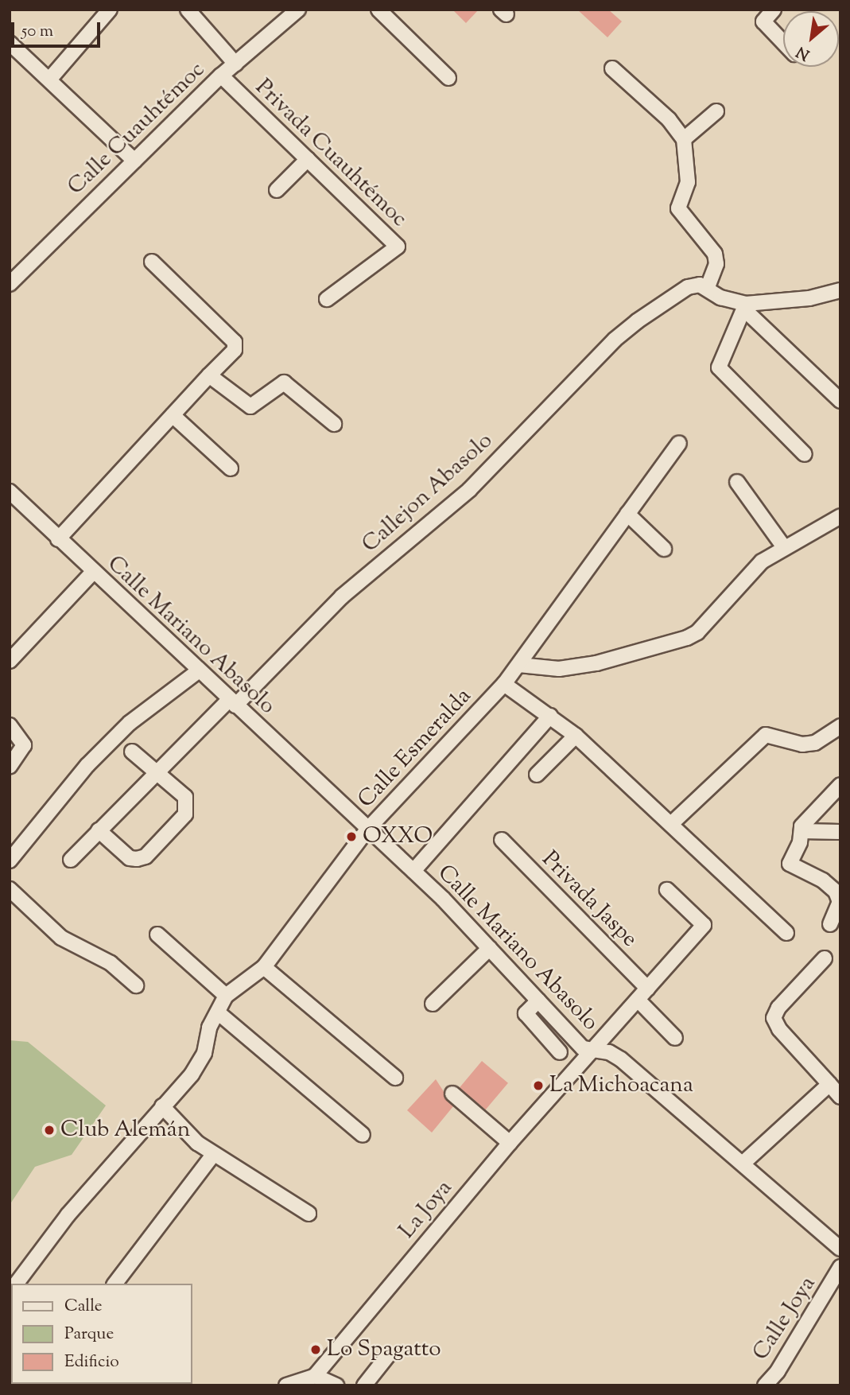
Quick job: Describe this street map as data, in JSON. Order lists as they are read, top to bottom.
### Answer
{
  "streets": {
    "street": [
      "Calle Cuauhtémoc",
      "Privada Cuauhtémoc",
      "Callejon Abasolo",
      "Calle Mariano Abasolo",
      "Calle Esmeralda",
      "Privada Jaspe",
      "La Joya",
      "Calle Joya"
    ]
  },
  "crossings": [
    ["Calle Cuauhtémoc", "Privada Cuauhtémoc"],
    ["Callejon Abasolo", "Calle Mariano Abasolo"],
    ["Calle Mariano Abasolo", "Calle Esmeralda"],
    ["Calle Mariano Abasolo", "La Joya"],
    ["Privada Jaspe", "La Joya"]
  ],
  "places": [
    "OXXO",
    "La Michoacana",
    "Club Alemán",
    "Lo Spagatto"
  ],
  "legend": ["Calle", "Parque", "Edificio"],
  "scale_bar": "50 m",
  "north": "bottom left"
}
